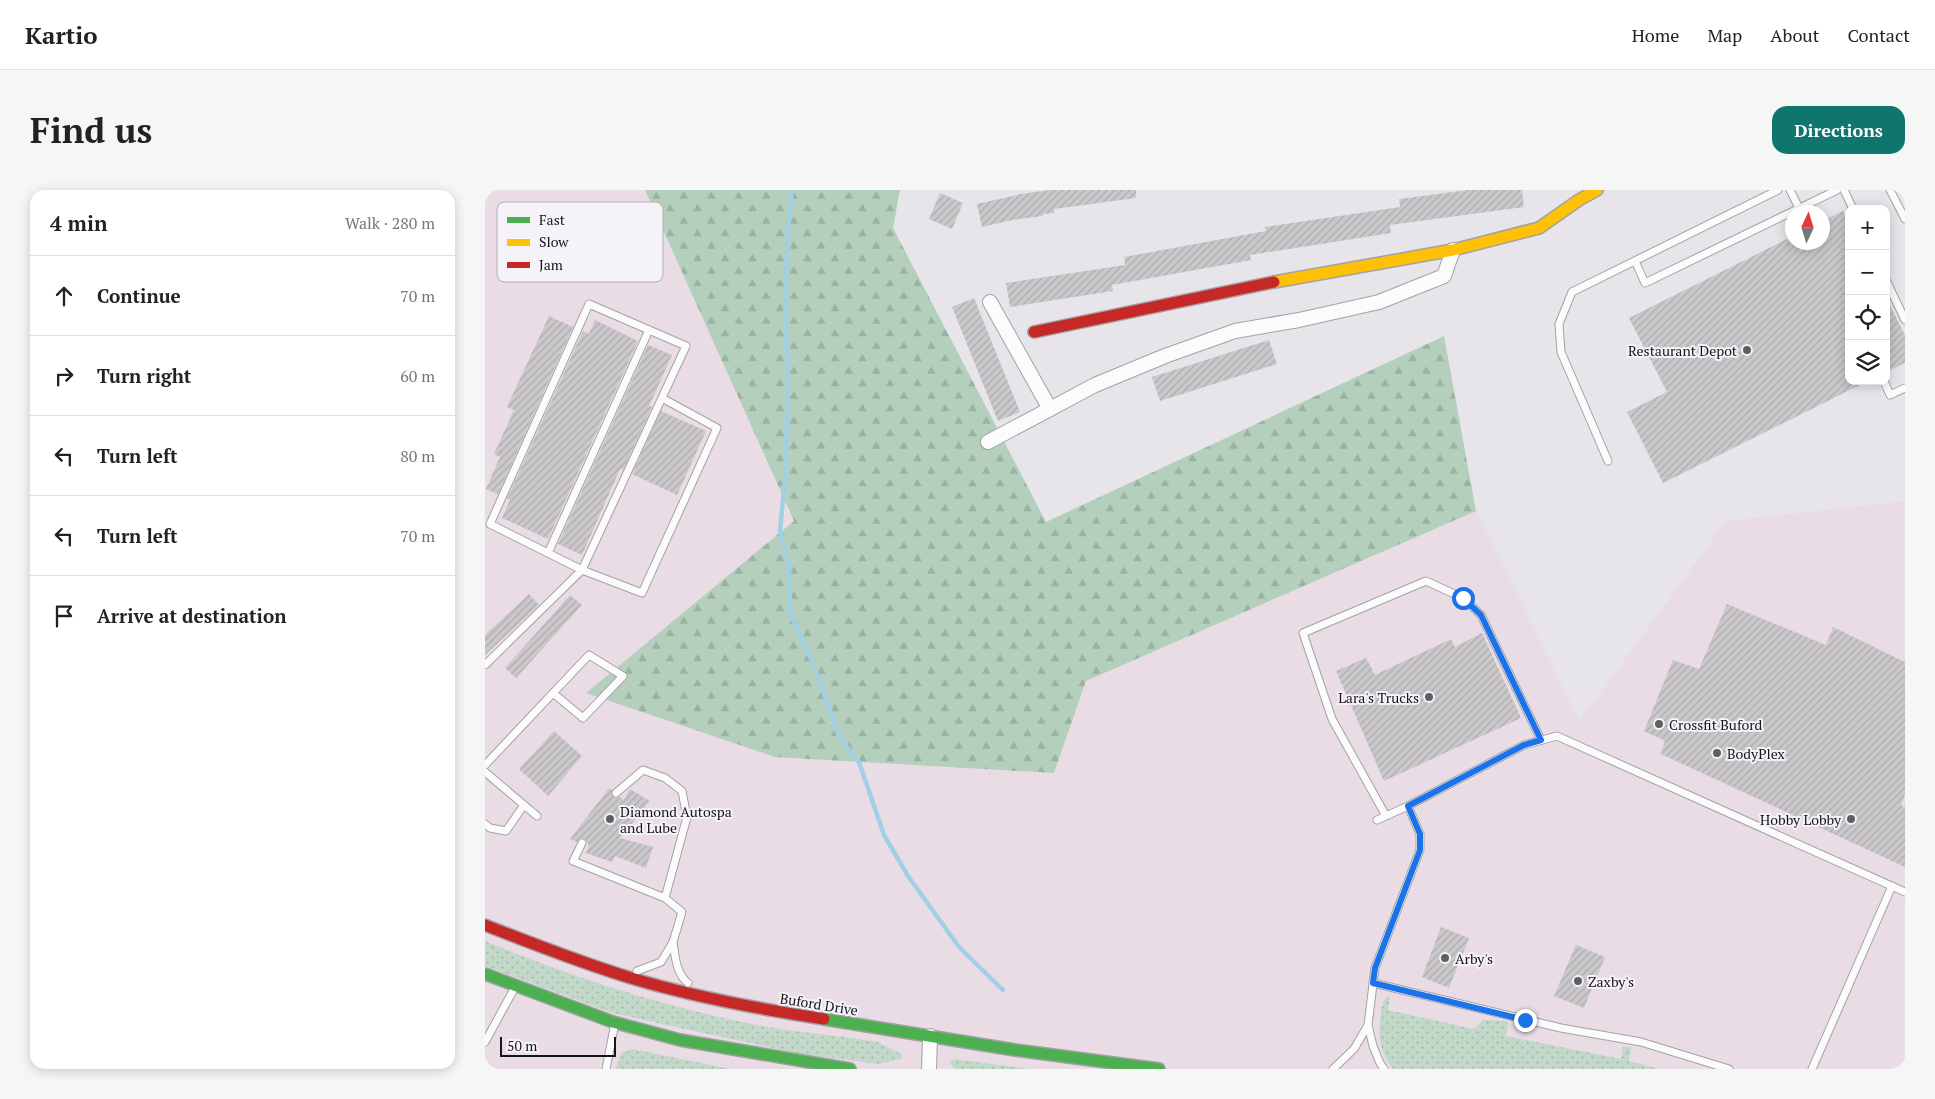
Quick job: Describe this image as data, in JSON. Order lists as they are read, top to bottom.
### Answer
{
  "streets": {
    "main road": ["Buford Drive"]
  },
  "places": [
    "Restaurant Depot",
    "Lara's Trucks",
    "Crossfit Buford",
    "BodyPlex",
    "Diamond Autospa and Lube",
    "Hobby Lobby",
    "Arby's",
    "Zaxby's"
  ],
  "legend": ["Fast", "Slow", "Jam"],
  "scale_bar": "50 m",
  "north": "top",
  "page": {
    "header": "Kartio",
    "nav": [
      "Home",
      "Map",
      "About",
      "Contact"
    ],
    "buttons": "Directions",
    "title": "Find us",
    "heading": ["4 min", "Walk · 280 m"],
    "map_buttons": ["+", "−"],
    "list": [
      ["Continue", "70 m"],
      ["Turn right", "60 m"],
      ["Turn left", "80 m"],
      ["Turn left", "70 m"],
      "Arrive at destination"
    ],
    "scale": "50 m"
  }
}
